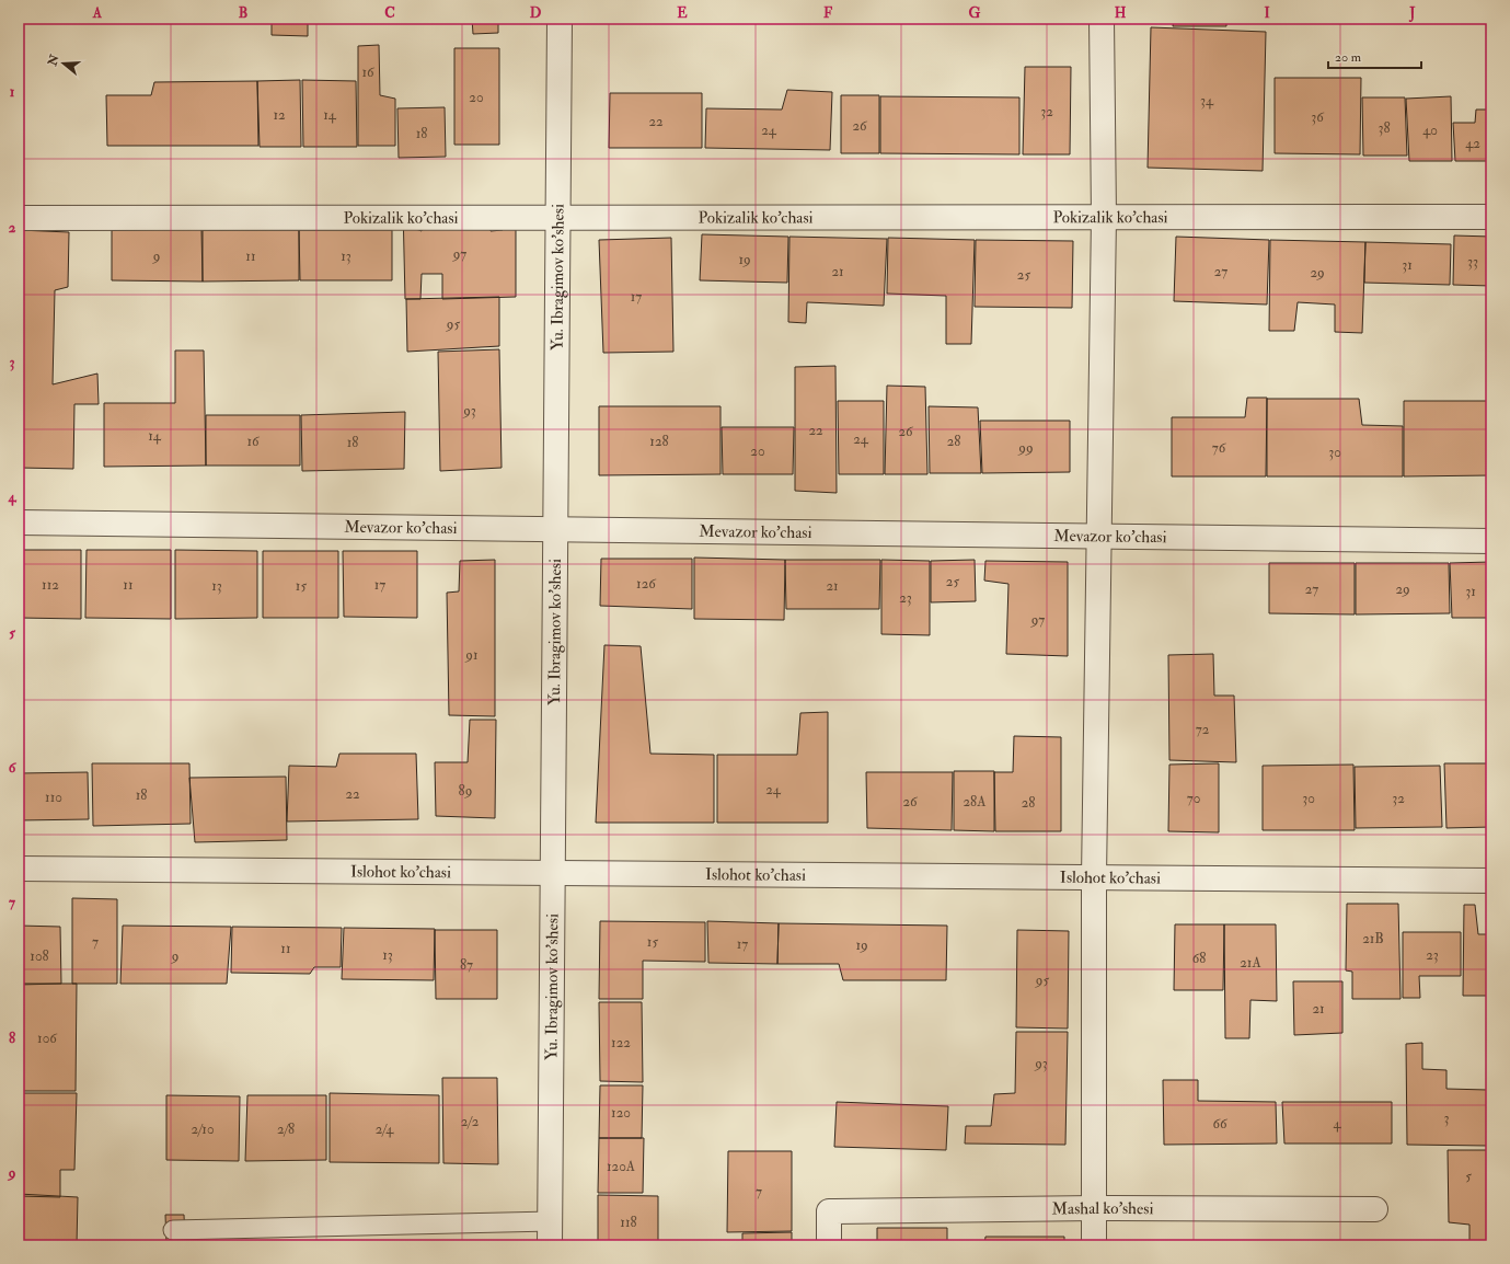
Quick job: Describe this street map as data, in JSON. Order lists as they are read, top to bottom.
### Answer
{
  "streets": {
    "street": [
      "Pokizalik ko'chasi",
      "Yu. Ibragimov ko'shesi",
      "Mevazor ko'chasi",
      "Islohot ko'chasi",
      "Mashal ko'shesi"
    ]
  },
  "crossings": [
    ["Pokizalik ko'chasi", "Yu. Ibragimov ko'shesi"],
    ["Yu. Ibragimov ko'shesi", "Mevazor ko'chasi"],
    ["Yu. Ibragimov ko'shesi", "Islohot ko'chasi"]
  ],
  "house_numbers": [
    "16",
    "20",
    "34",
    "32",
    "12",
    "14",
    "36",
    "22",
    "26",
    "38",
    "24",
    "40",
    "18",
    "42",
    "97",
    "9",
    "11",
    "13",
    "19",
    "33",
    "31",
    "21",
    "27",
    "29",
    "25",
    "17",
    "95",
    "93",
    "22",
    "26",
    "14",
    "24",
    "16",
    "128",
    "28",
    "18",
    "99",
    "76",
    "20",
    "30",
    "25",
    "126",
    "112",
    "11",
    "17",
    "13",
    "15",
    "21",
    "27",
    "29",
    "31",
    "23",
    "97",
    "91",
    "72",
    "24",
    "89",
    "22",
    "18",
    "110",
    "70",
    "30",
    "32",
    "26",
    "28A",
    "28",
    "21B",
    "7",
    "15",
    "17",
    "19",
    "11",
    "13",
    "23",
    "108",
    "9",
    "68",
    "21A",
    "87",
    "95",
    "21",
    "106",
    "122",
    "93",
    "120",
    "3",
    "2/2",
    "66",
    "4",
    "2/10",
    "2/8",
    "2/4",
    "120A",
    "5",
    "7",
    "118"
  ],
  "scale_bar": "20 m",
  "north": "left",
  "grid": {
    "columns": [
      "A",
      "B",
      "C",
      "D",
      "E",
      "F",
      "G",
      "H",
      "I",
      "J"
    ],
    "rows": [
      "1",
      "2",
      "3",
      "4",
      "5",
      "6",
      "7",
      "8",
      "9"
    ]
  }
}
